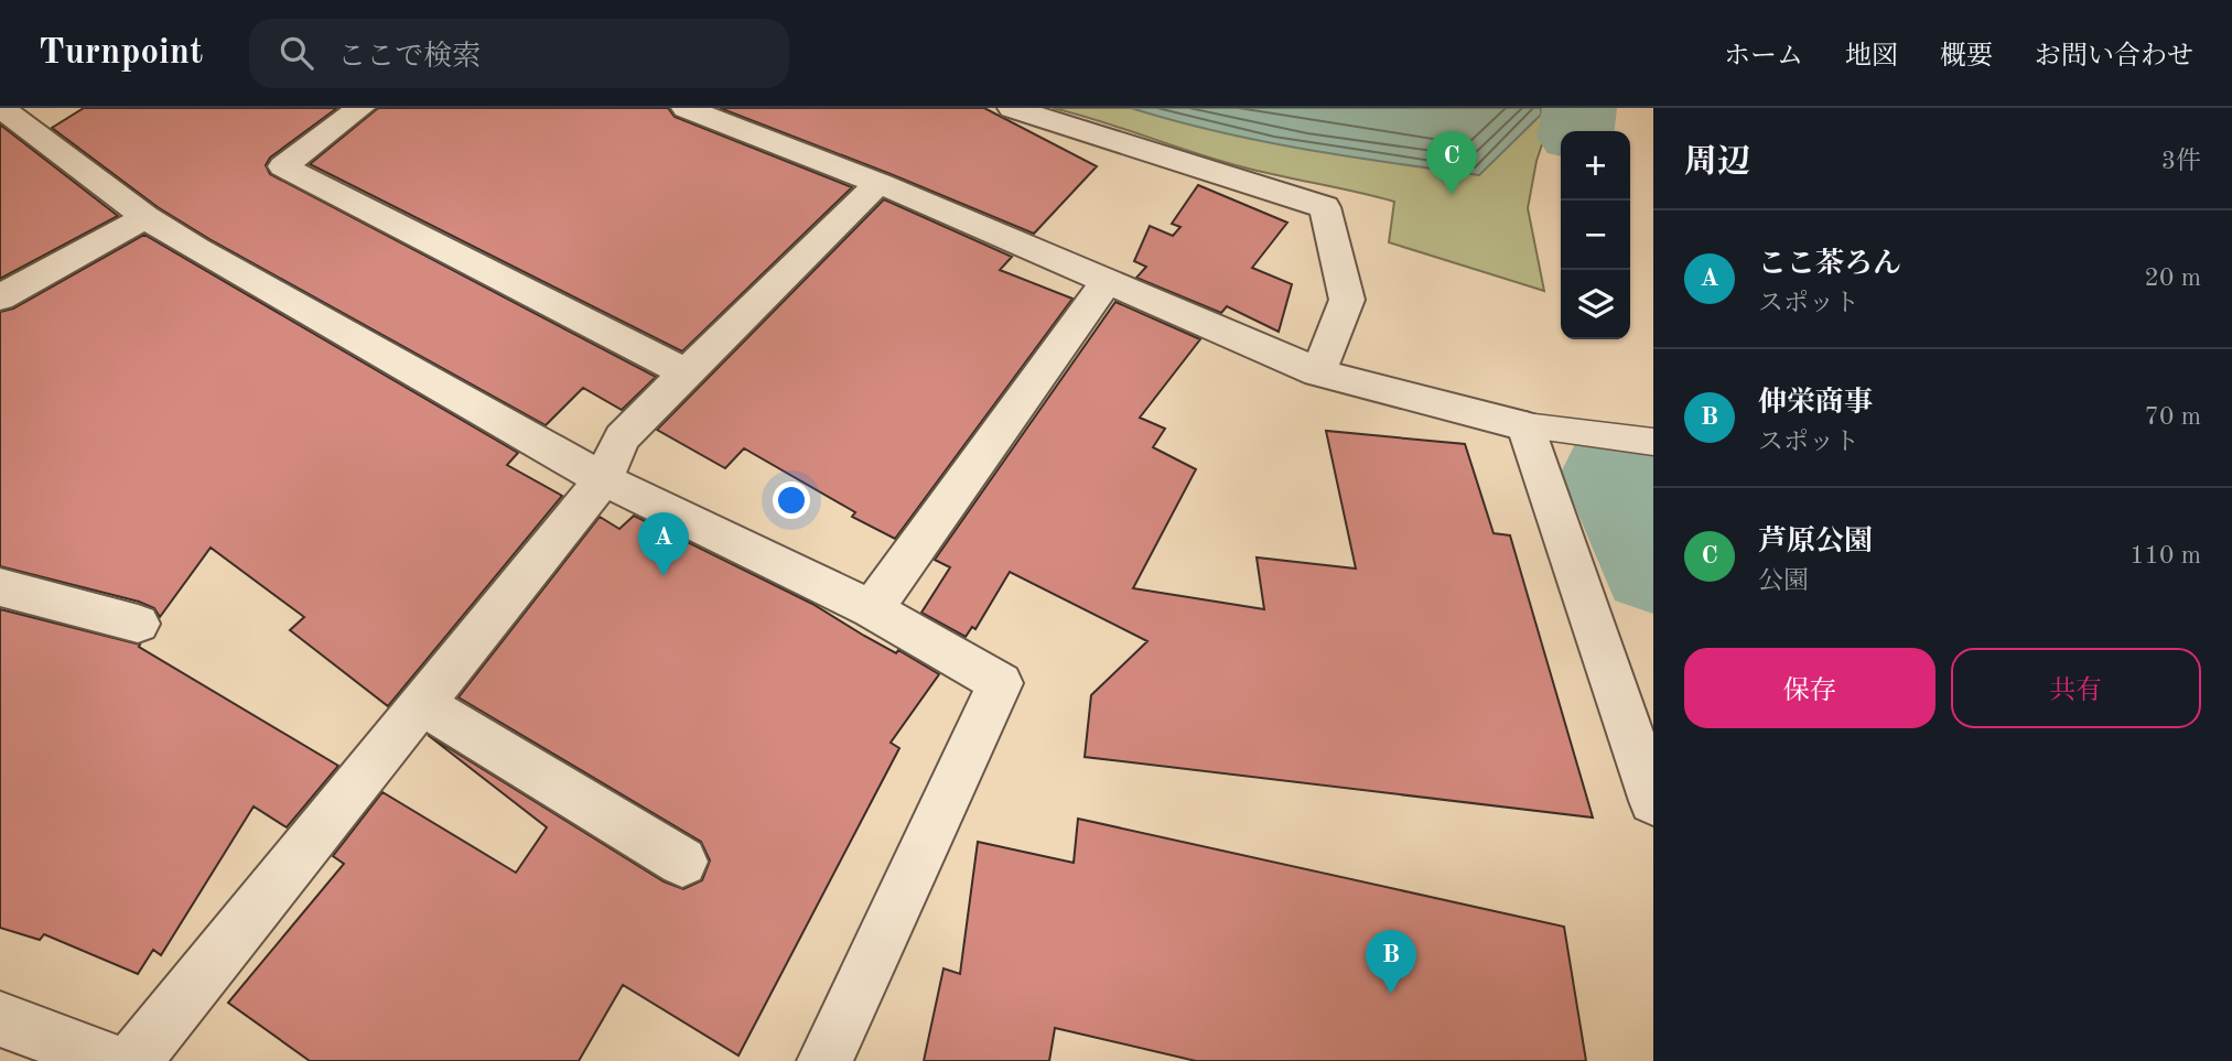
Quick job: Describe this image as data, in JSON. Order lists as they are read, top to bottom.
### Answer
{
  "page": {
    "header": "Turnpoint",
    "search": "ここで検索",
    "nav": [
      "ホーム",
      "地図",
      "概要",
      "お問い合わせ"
    ],
    "heading": ["周辺", "3件"],
    "map_buttons": ["+", "−"],
    "pins": ["C", "A", "B"],
    "list": [
      {
        "mark": "A",
        "name": "ここ茶ろん",
        "note": "スポット",
        "value": "20 m"
      },
      {
        "mark": "B",
        "name": "伸栄商事",
        "note": "スポット",
        "value": "70 m"
      },
      {
        "mark": "C",
        "name": "芦原公園",
        "note": "公園",
        "value": "110 m"
      }
    ],
    "buttons": ["保存", "共有"]
  }
}
